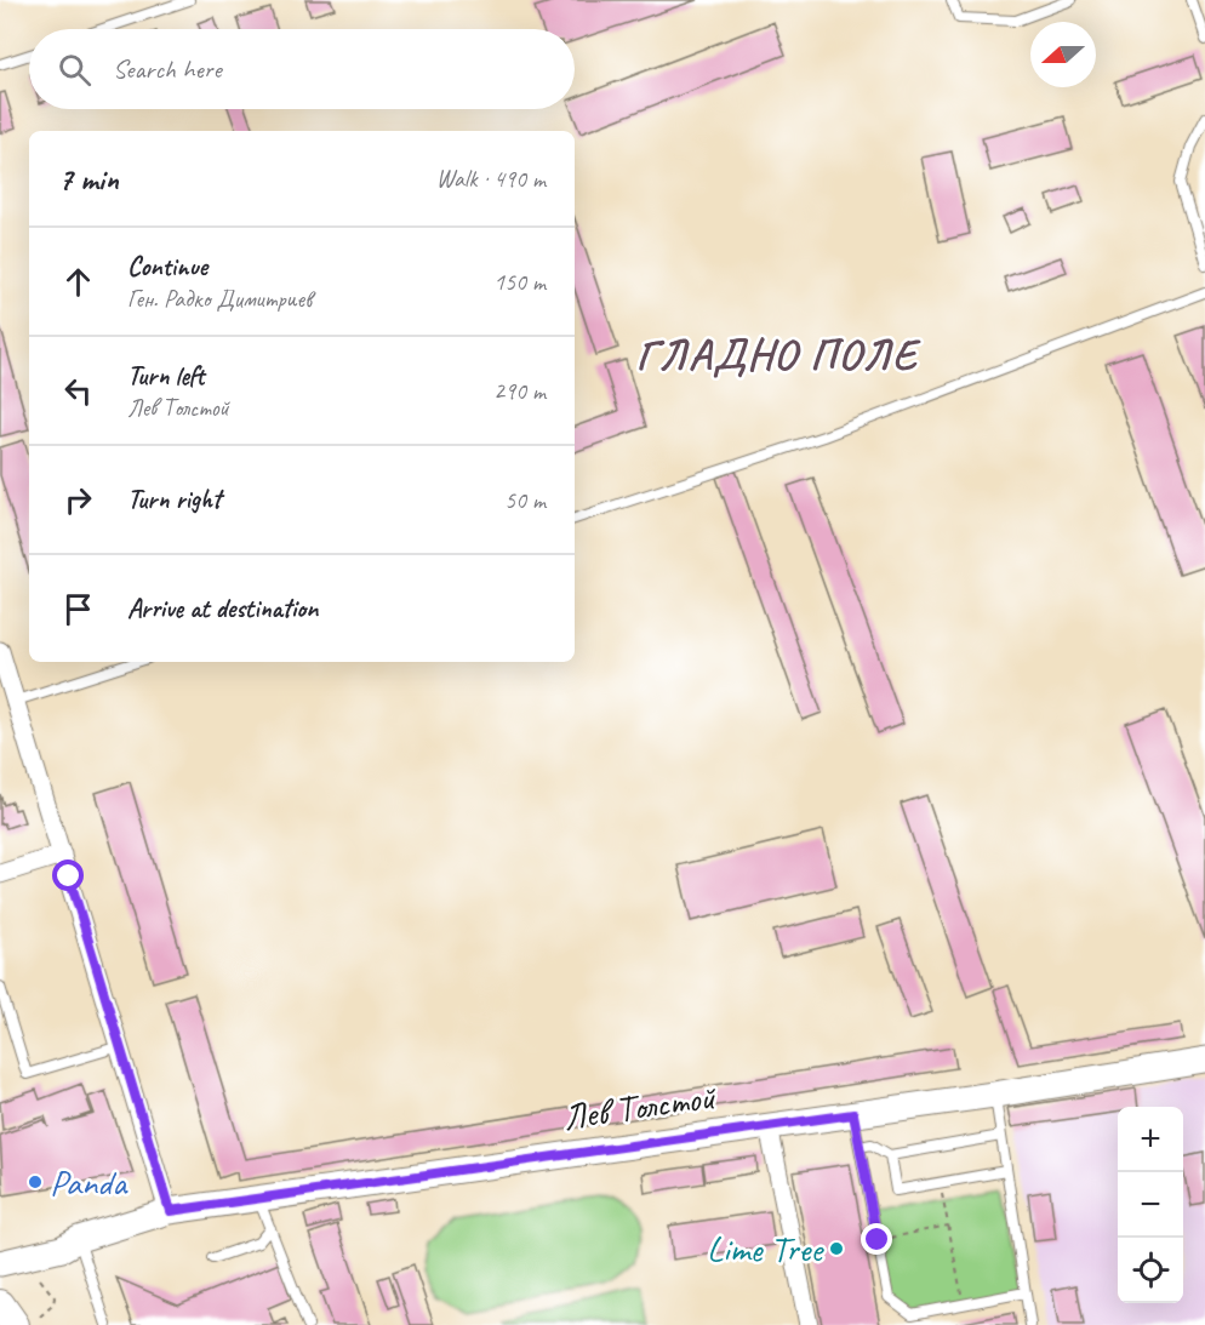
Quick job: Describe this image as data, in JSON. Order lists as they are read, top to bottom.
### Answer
{
  "streets": {
    "street": ["Лев Толстой"]
  },
  "districts": ["ГЛАДНО ПОЛЕ"],
  "places": ["Panda", "Lime Tree"],
  "north": "left",
  "page": {
    "search": "Search here",
    "heading": ["7 min", "Walk · 490 m"],
    "list": [
      ["Continue", "Ген. Радко Димитриев", "150 m"],
      ["Turn left", "Лев Толстой", "290 m"],
      ["Turn right", "50 m"],
      "Arrive at destination"
    ],
    "map_buttons": ["+", "−"]
  }
}
